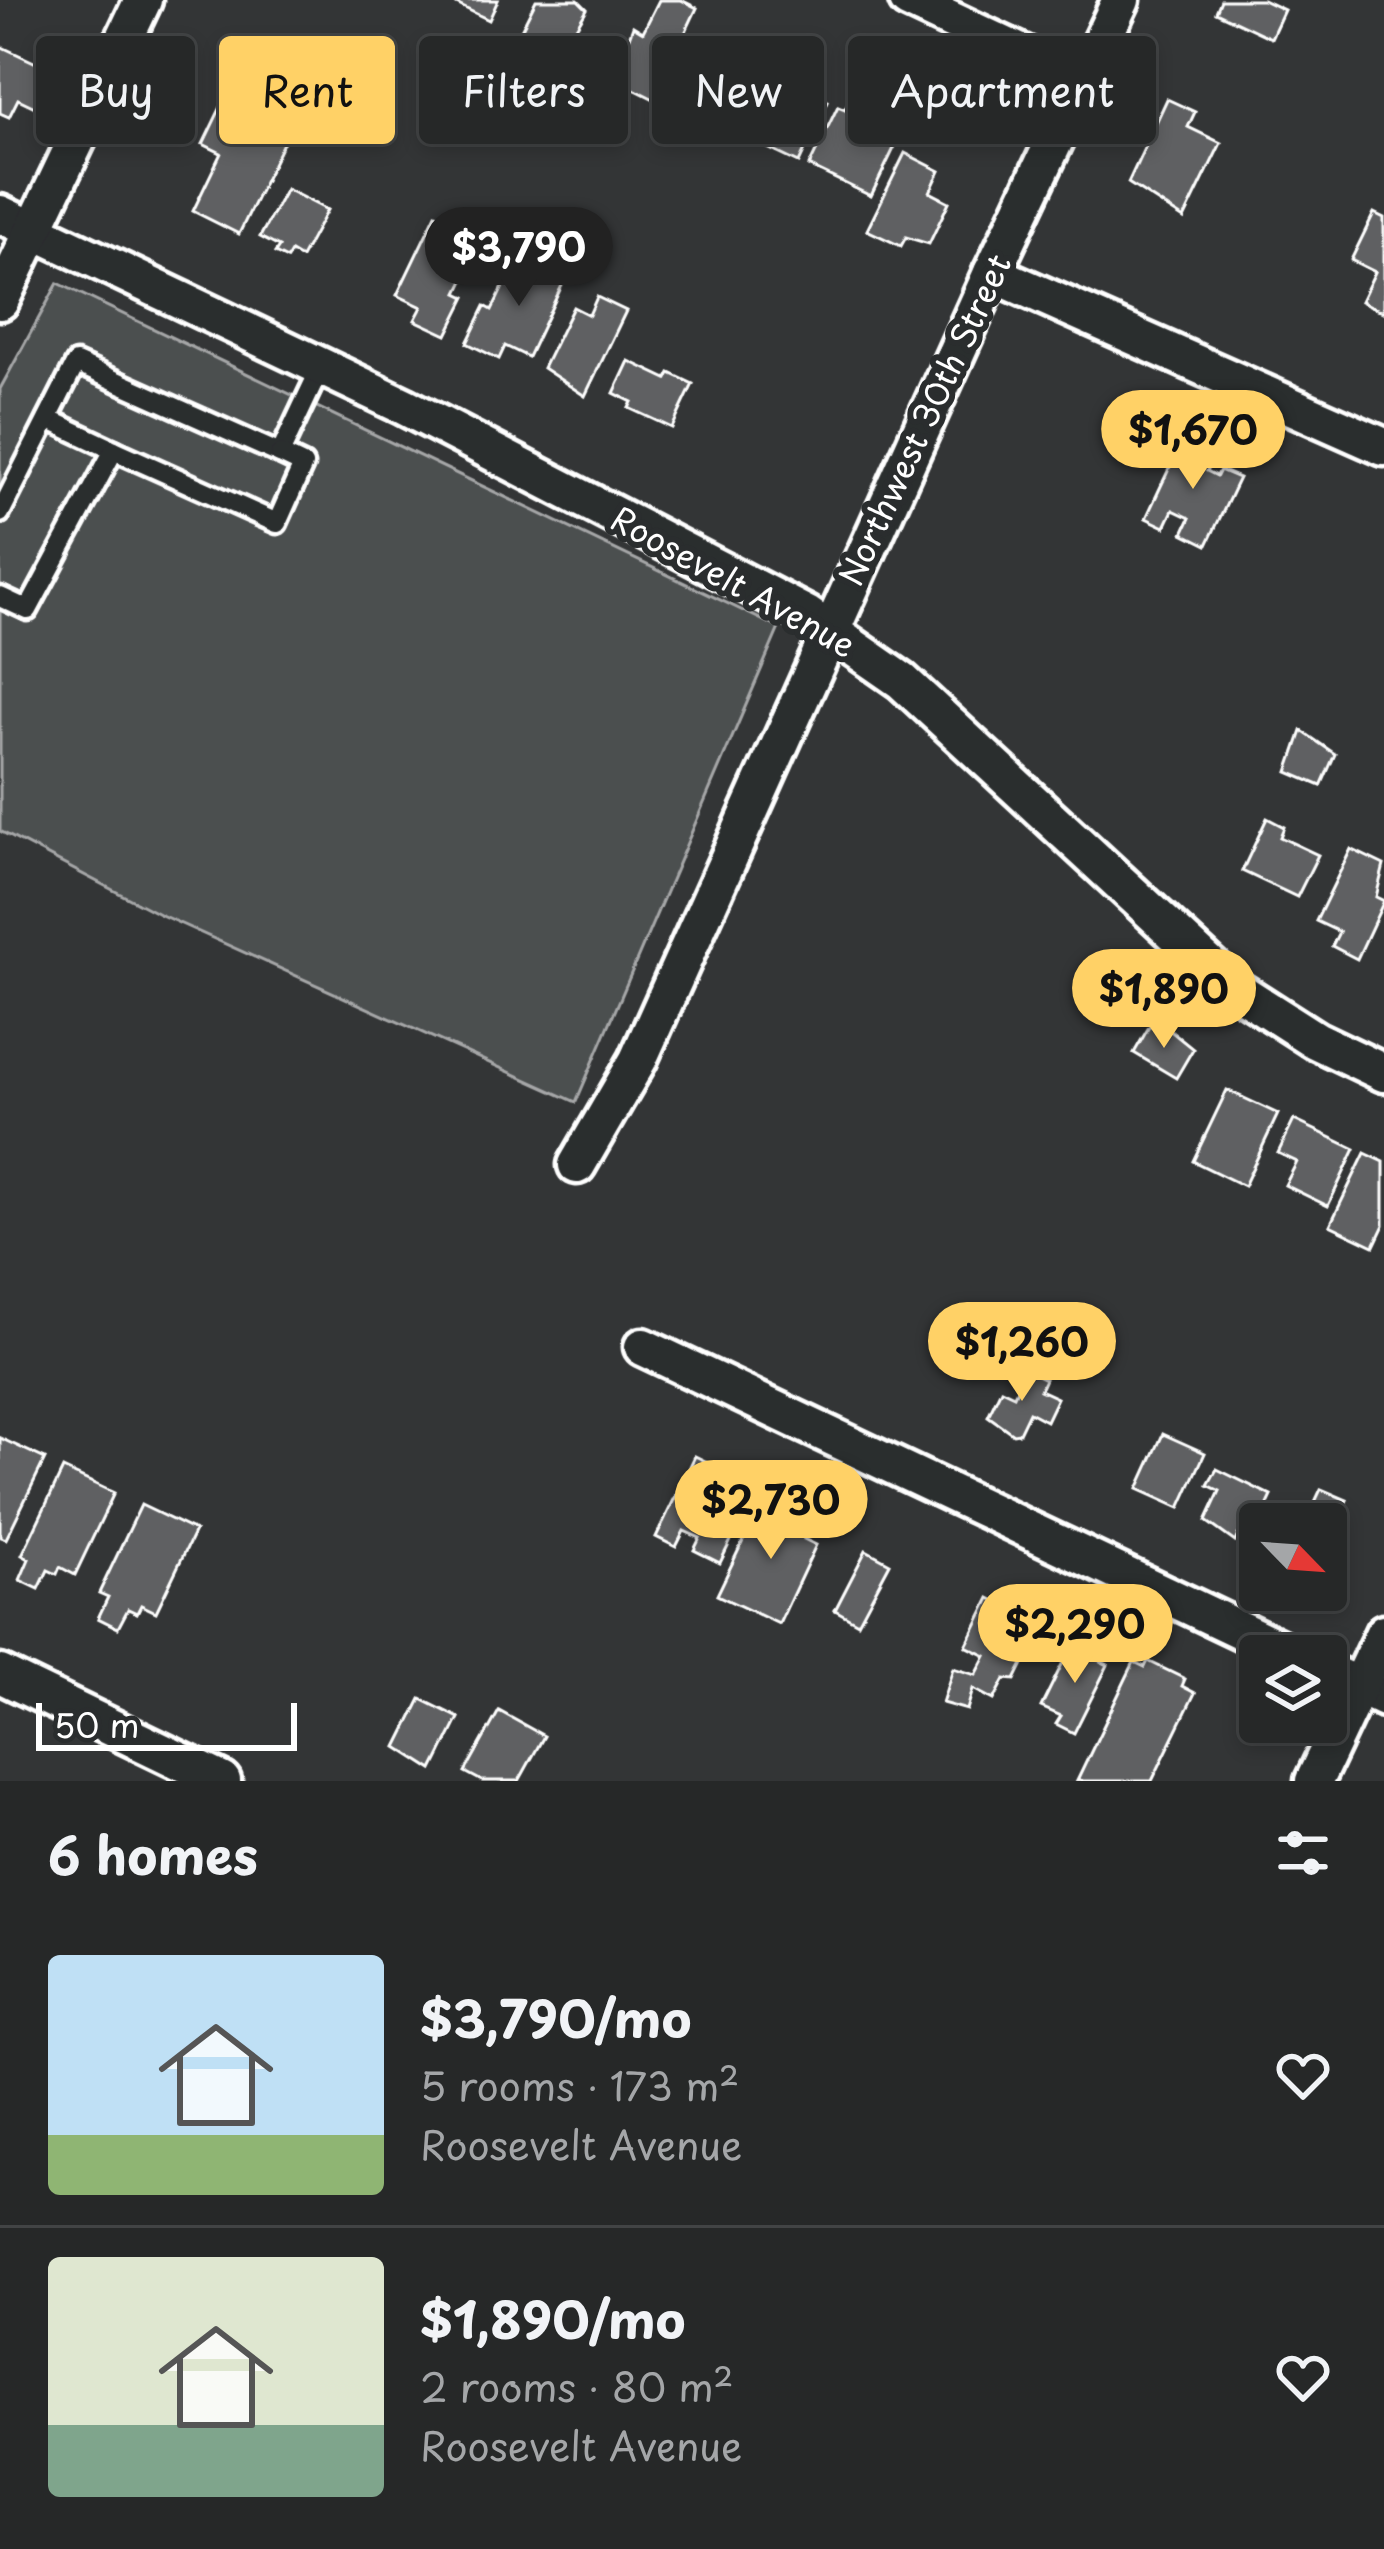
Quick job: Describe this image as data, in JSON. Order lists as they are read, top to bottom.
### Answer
{
  "streets": {
    "street": ["Northwest 30th Street", "Roosevelt Avenue"]
  },
  "crossings": [
    ["Northwest 30th Street", "Roosevelt Avenue"]
  ],
  "scale_bar": "50 m",
  "north": "bottom right",
  "page": {
    "chip": [
      "Buy",
      "Rent",
      "Filters",
      "New",
      "Apartment"
    ],
    "price": [
      "$3,790",
      "$1,670",
      "$1,890",
      "$1,260",
      "$2,730",
      "$2,290"
    ],
    "scale": "50 m",
    "heading": "6 homes",
    "list": [
      {
        "name": "$3,790/mo",
        "note": "5 rooms · 173 m² · Roosevelt Avenue"
      },
      {
        "name": "$1,890/mo",
        "note": "2 rooms · 80 m² · Roosevelt Avenue"
      }
    ]
  }
}
